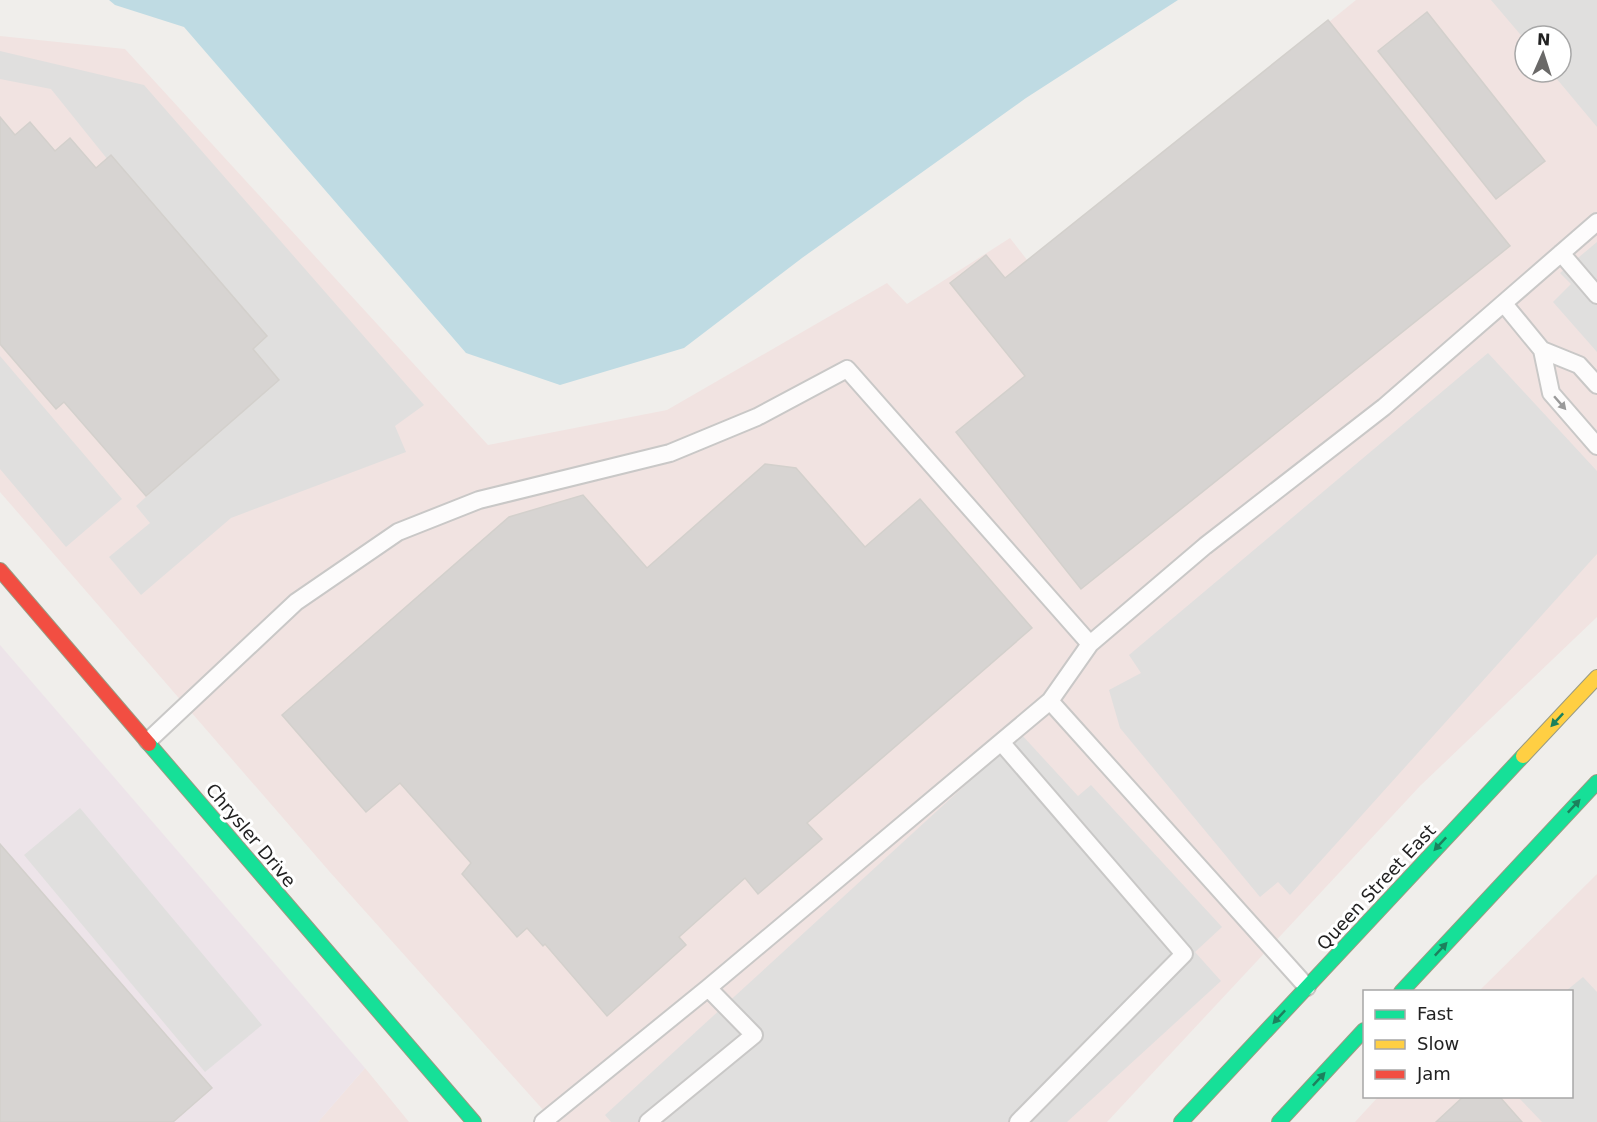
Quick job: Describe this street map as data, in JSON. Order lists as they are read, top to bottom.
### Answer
{
  "streets": {
    "main road": ["Chrysler Drive", "Queen Street East"]
  },
  "legend": ["Fast", "Slow", "Jam"],
  "north": "top"
}
